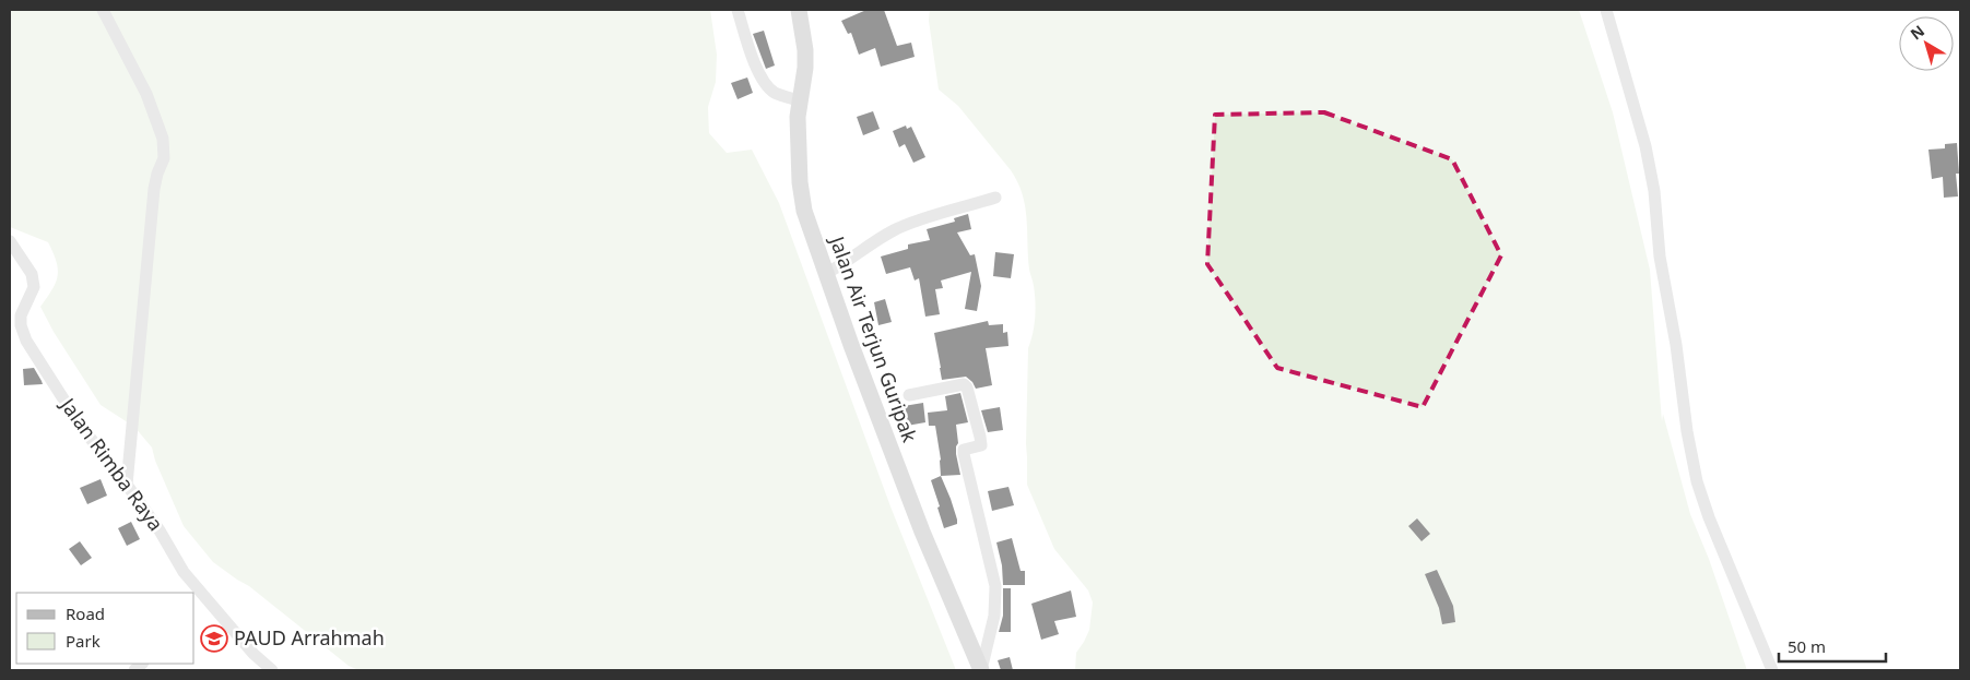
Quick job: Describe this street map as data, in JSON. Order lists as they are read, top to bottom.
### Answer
{
  "streets": {
    "street": ["Jalan Air Terjun Guripak", "Jalan Rimba Raya"]
  },
  "places": {
    "school or university": ["PAUD Arrahmah"]
  },
  "legend": ["Road", "Park"],
  "scale_bar": "50 m",
  "north": "top left"
}
